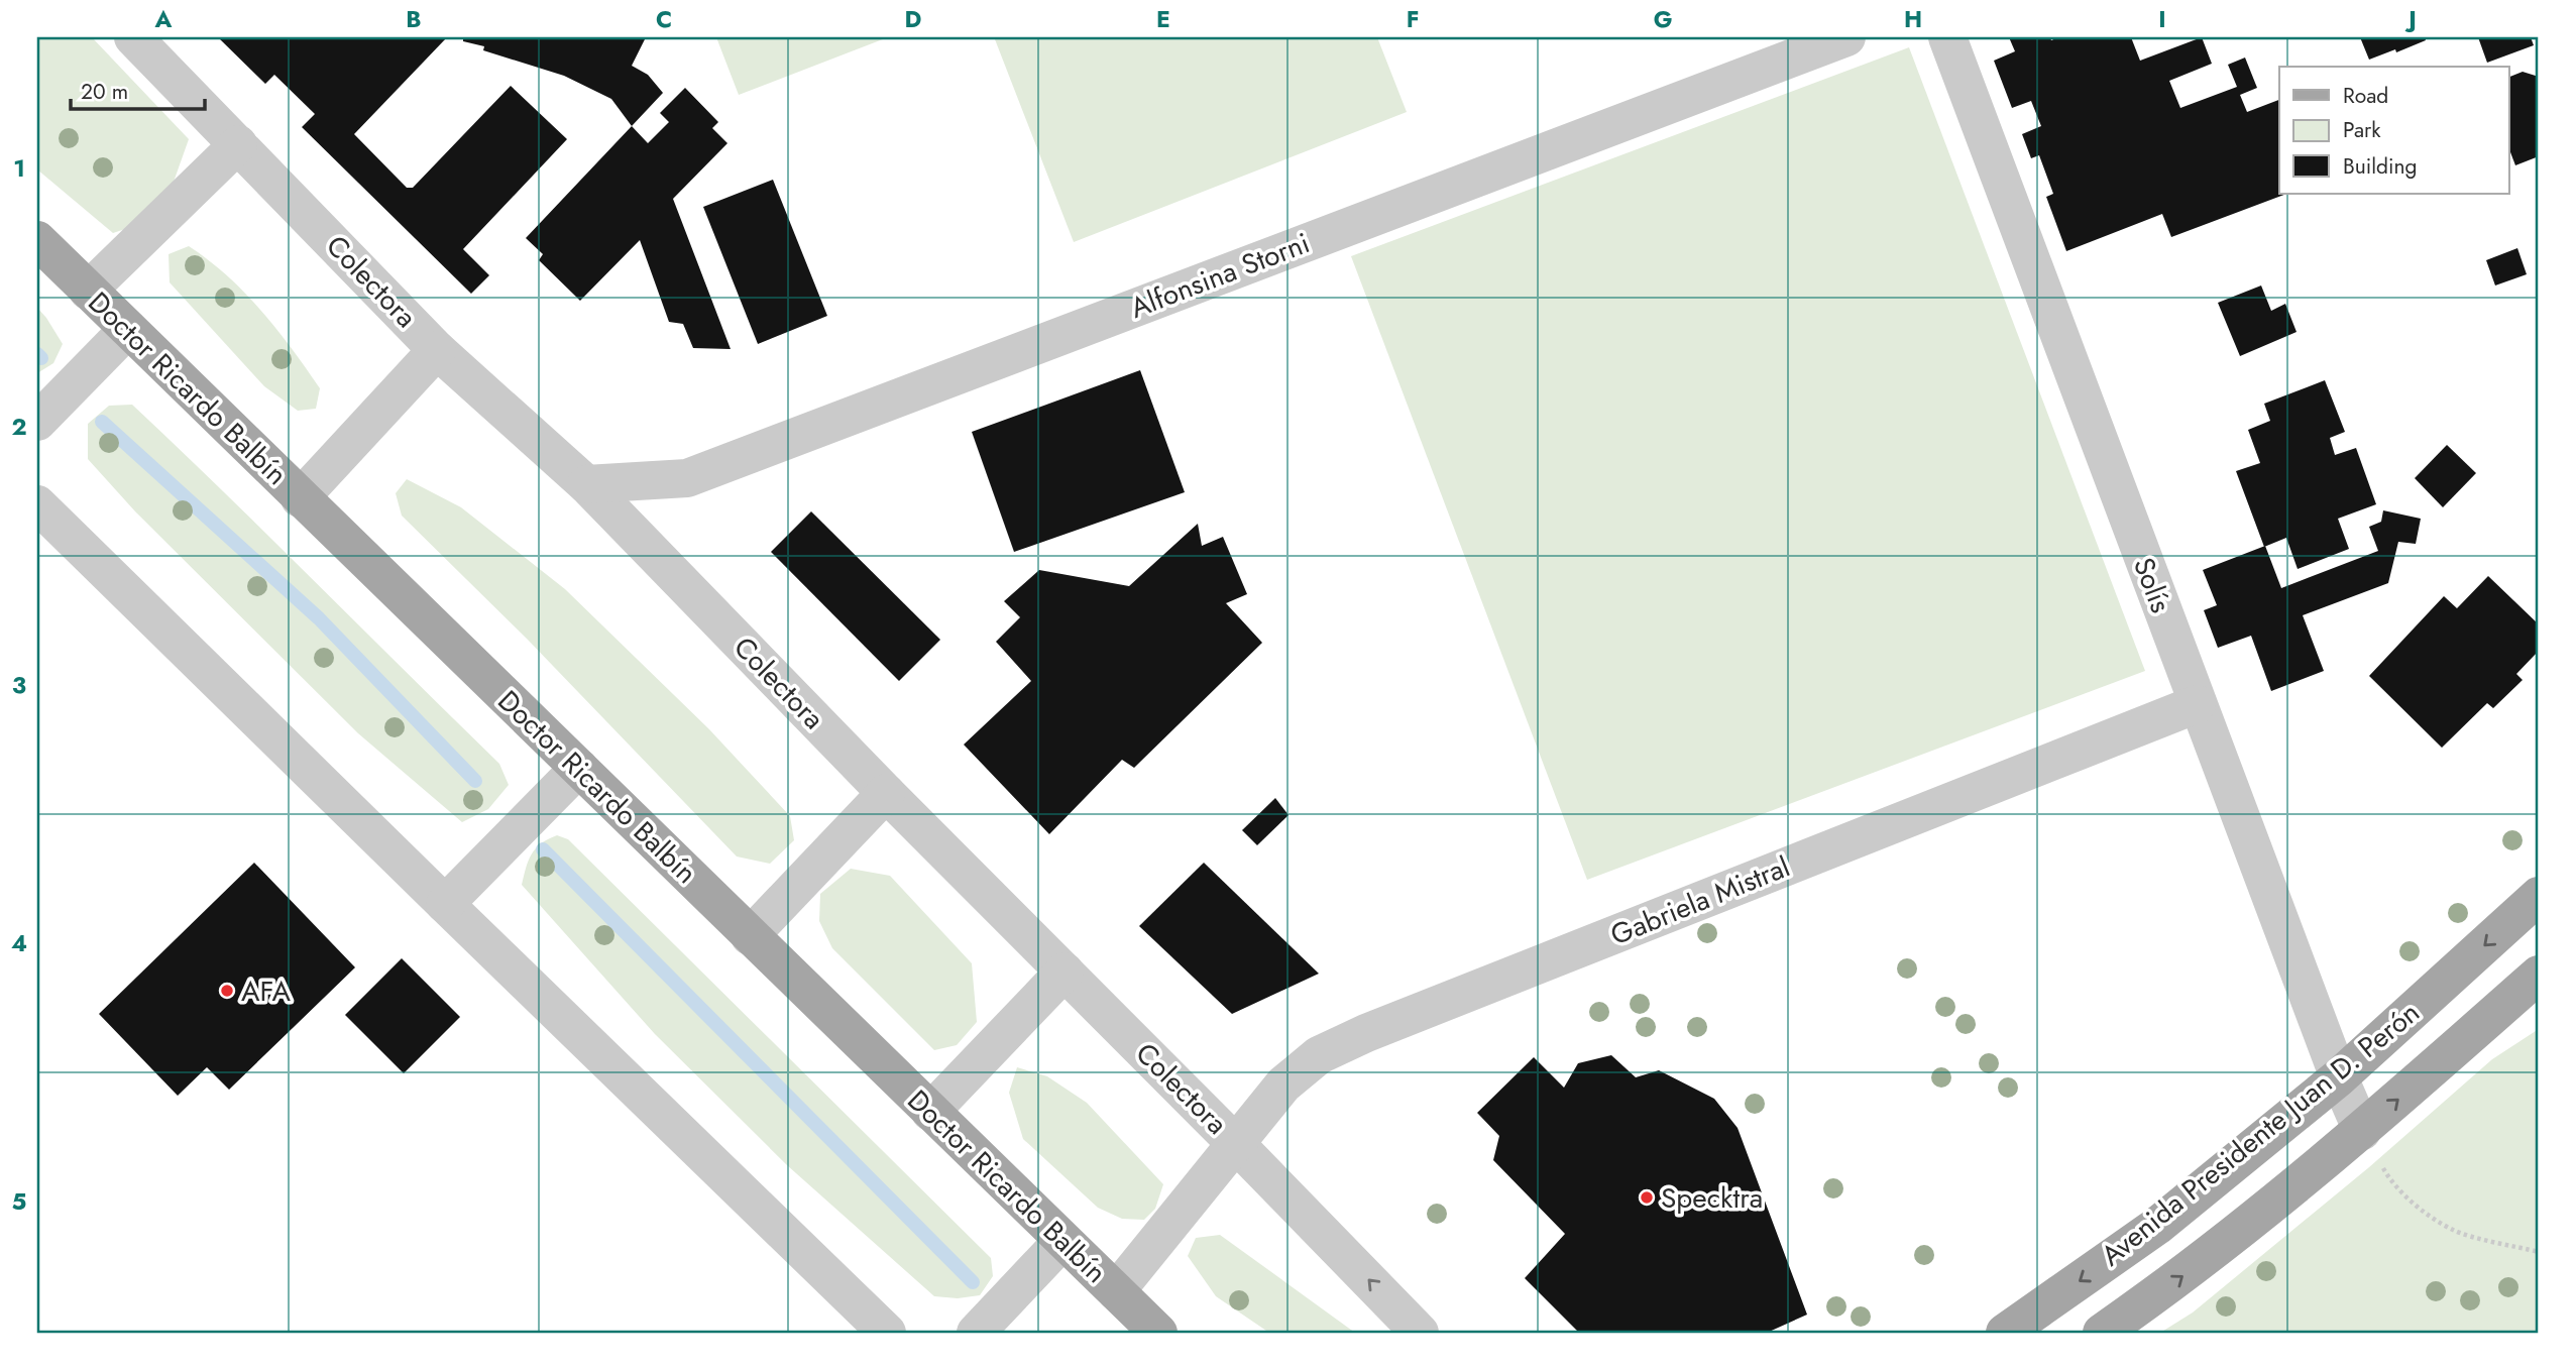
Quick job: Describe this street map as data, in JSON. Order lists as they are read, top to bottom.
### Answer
{
  "streets": {
    "main road": ["Doctor Ricardo Balbín", "Avenida Presidente Juan D. Perón"],
    "street": [
      "Alfonsina Storni",
      "Colectora",
      "Solís",
      "Gabriela Mistral"
    ]
  },
  "crossings": [
    ["Alfonsina Storni", "Colectora"],
    ["Colectora", "Gabriela Mistral"],
    ["Doctor Ricardo Balbín", "Gabriela Mistral"],
    ["Solís", "Gabriela Mistral"],
    ["Solís", "Avenida Presidente Juan D. Perón"]
  ],
  "places": ["AFA", "Specktra"],
  "legend": ["Road", "Park", "Building"],
  "scale_bar": "20 m",
  "grid": {
    "columns": [
      "A",
      "B",
      "C",
      "D",
      "E",
      "F",
      "G",
      "H",
      "I",
      "J"
    ],
    "rows": [
      "1",
      "2",
      "3",
      "4",
      "5"
    ]
  }
}
